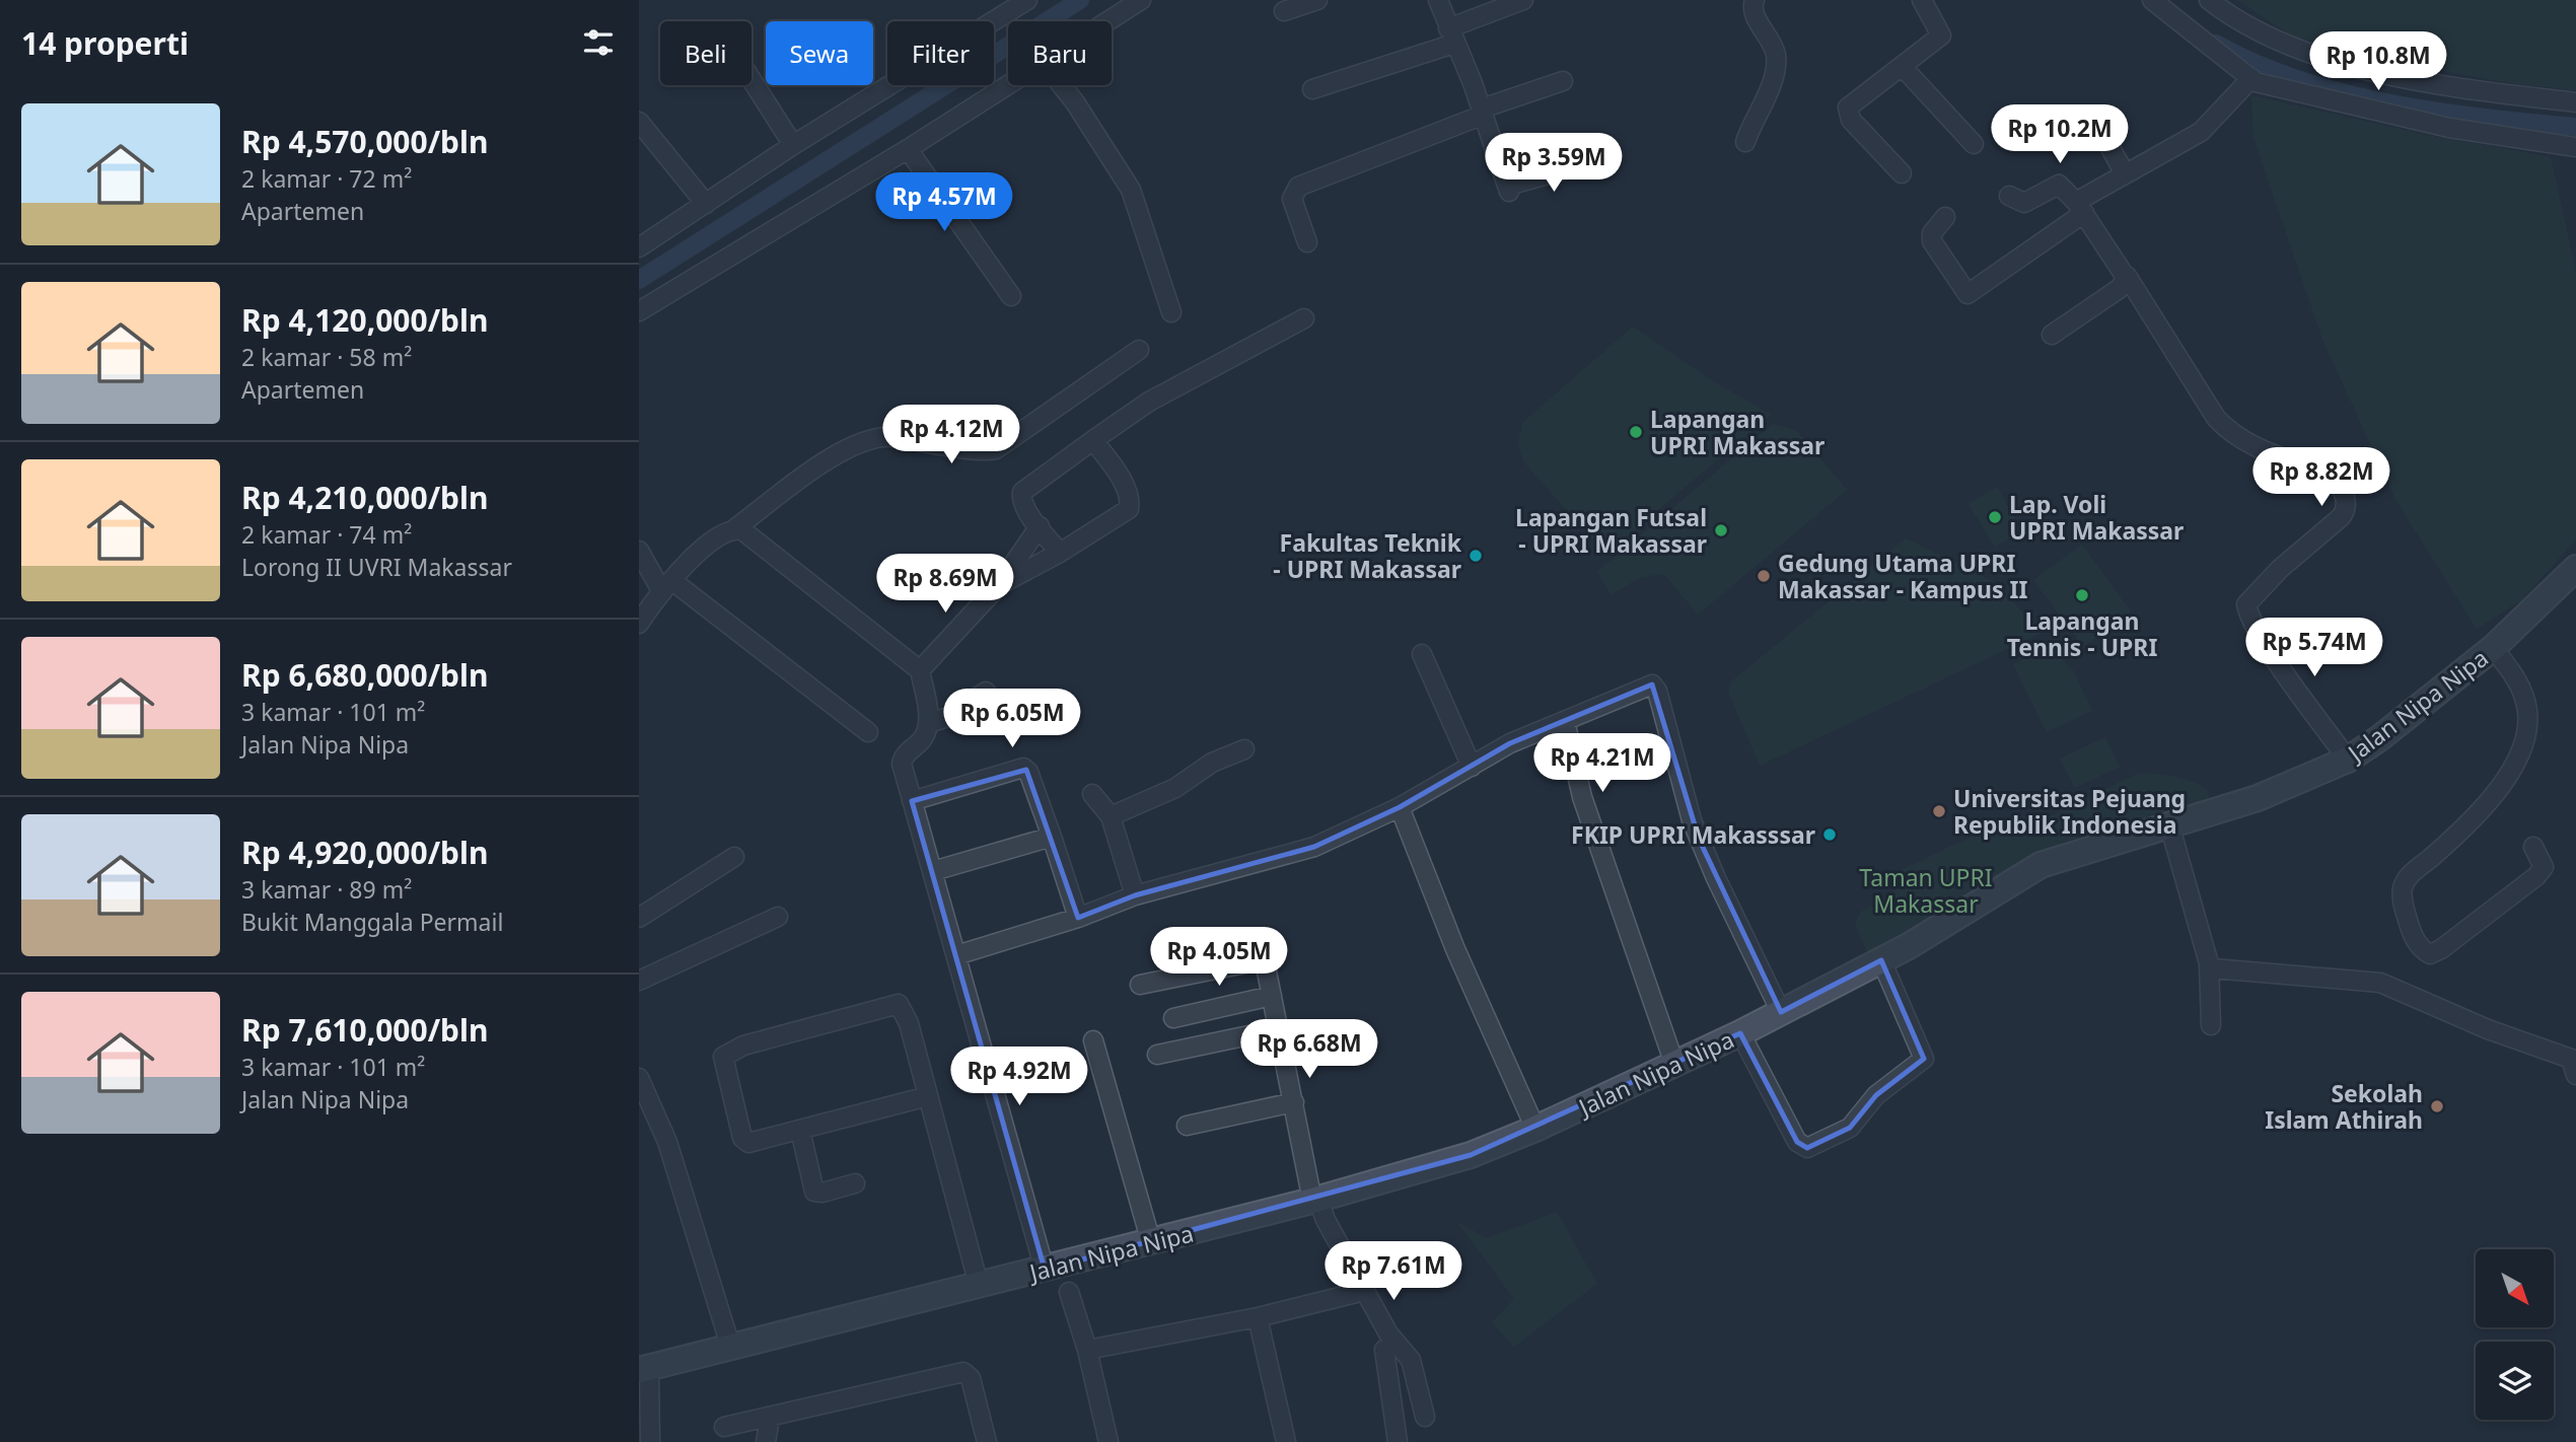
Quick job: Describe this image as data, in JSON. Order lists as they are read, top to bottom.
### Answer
{
  "streets": {
    "street": ["Jalan Nipa Nipa"]
  },
  "parks": ["Taman UPRI Makassar"],
  "places": [
    "Lapangan UPRI Makassar",
    "Lap. Voli UPRI Makassar",
    "Lapangan Futsal - UPRI Makassar",
    "Fakultas Teknik - UPRI Makassar",
    "Gedung Utama UPRI Makassar - Kampus II",
    "Lapangan Tennis - UPRI",
    "Universitas Pejuang Republik Indonesia",
    "FKIP UPRI Makasssar",
    "Sekolah Islam Athirah"
  ],
  "north": "bottom right",
  "page": {
    "heading": "14 properti",
    "chip": [
      "Beli",
      "Sewa",
      "Filter",
      "Baru"
    ],
    "price": [
      "Rp 10.8M",
      "Rp 10.2M",
      "Rp 3.59M",
      "Rp 4.57M",
      "Rp 4.12M",
      "Rp 8.82M",
      "Rp 8.69M",
      "Rp 5.74M",
      "Rp 6.05M",
      "Rp 4.21M",
      "Rp 4.05M",
      "Rp 6.68M",
      "Rp 4.92M",
      "Rp 7.61M"
    ],
    "list": [
      {
        "name": "Rp 4,570,000/bln",
        "note": "2 kamar · 72 m² · Apartemen"
      },
      {
        "name": "Rp 4,120,000/bln",
        "note": "2 kamar · 58 m² · Apartemen"
      },
      {
        "name": "Rp 4,210,000/bln",
        "note": "2 kamar · 74 m² · Lorong II UVRI Makassar"
      },
      {
        "name": "Rp 6,680,000/bln",
        "note": "3 kamar · 101 m² · Jalan Nipa Nipa"
      },
      {
        "name": "Rp 4,920,000/bln",
        "note": "3 kamar · 89 m² · Bukit Manggala Permail"
      },
      {
        "name": "Rp 7,610,000/bln",
        "note": "3 kamar · 101 m² · Jalan Nipa Nipa"
      }
    ]
  }
}
